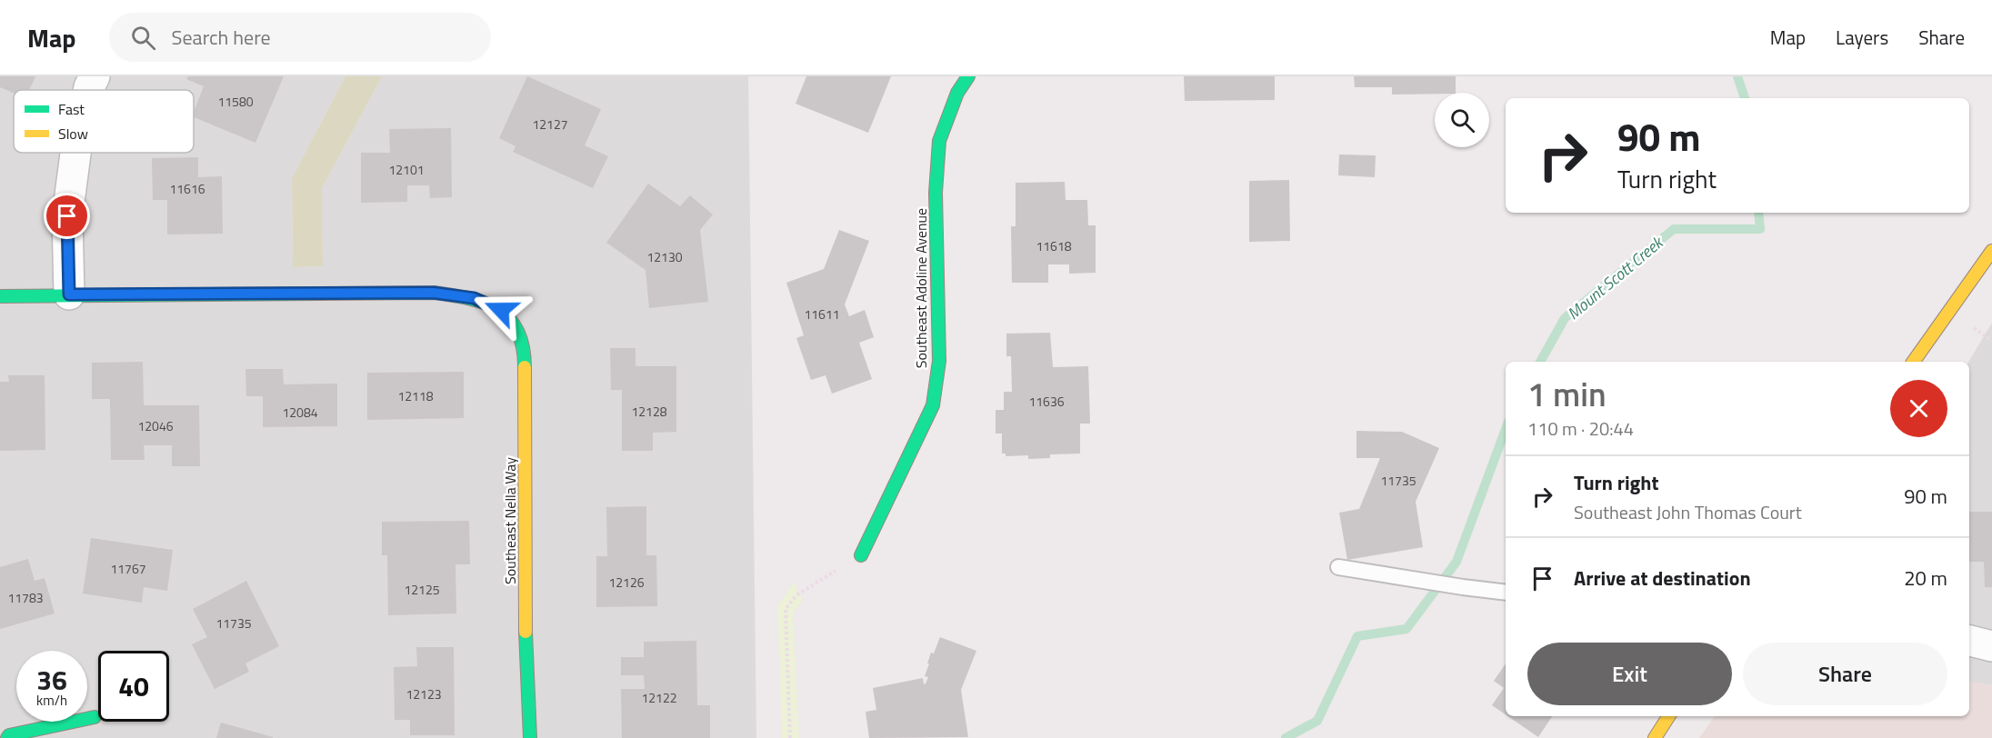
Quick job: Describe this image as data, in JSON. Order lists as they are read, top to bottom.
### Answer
{
  "streets": {
    "street": ["Southeast Adoline Avenue", "Southeast Nella Way"]
  },
  "water": ["Mount Scott Creek"],
  "house_numbers": [
    "11580",
    "12127",
    "12101",
    "11616",
    "11618",
    "12130",
    "11611",
    "12118",
    "11636",
    "12128",
    "12084",
    "12046",
    "11735",
    "11767",
    "12126",
    "12125",
    "11783",
    "11735",
    "12123",
    "12122"
  ],
  "legend": ["Fast", "Slow"],
  "page": {
    "header": "Map",
    "search": "Search here",
    "nav": ["Map", "Layers", "Share"],
    "turn": ["90 m", "Turn right"],
    "heading": ["1 min", "110 m · 20:44"],
    "list": [
      {
        "name": "Turn right",
        "note": "Southeast John Thomas Court",
        "value": "90 m"
      },
      {
        "name": "Arrive at destination",
        "value": "20 m"
      }
    ],
    "buttons": ["Exit", "Share"],
    "speed": "36 km/h",
    "limit": "40"
  }
}
